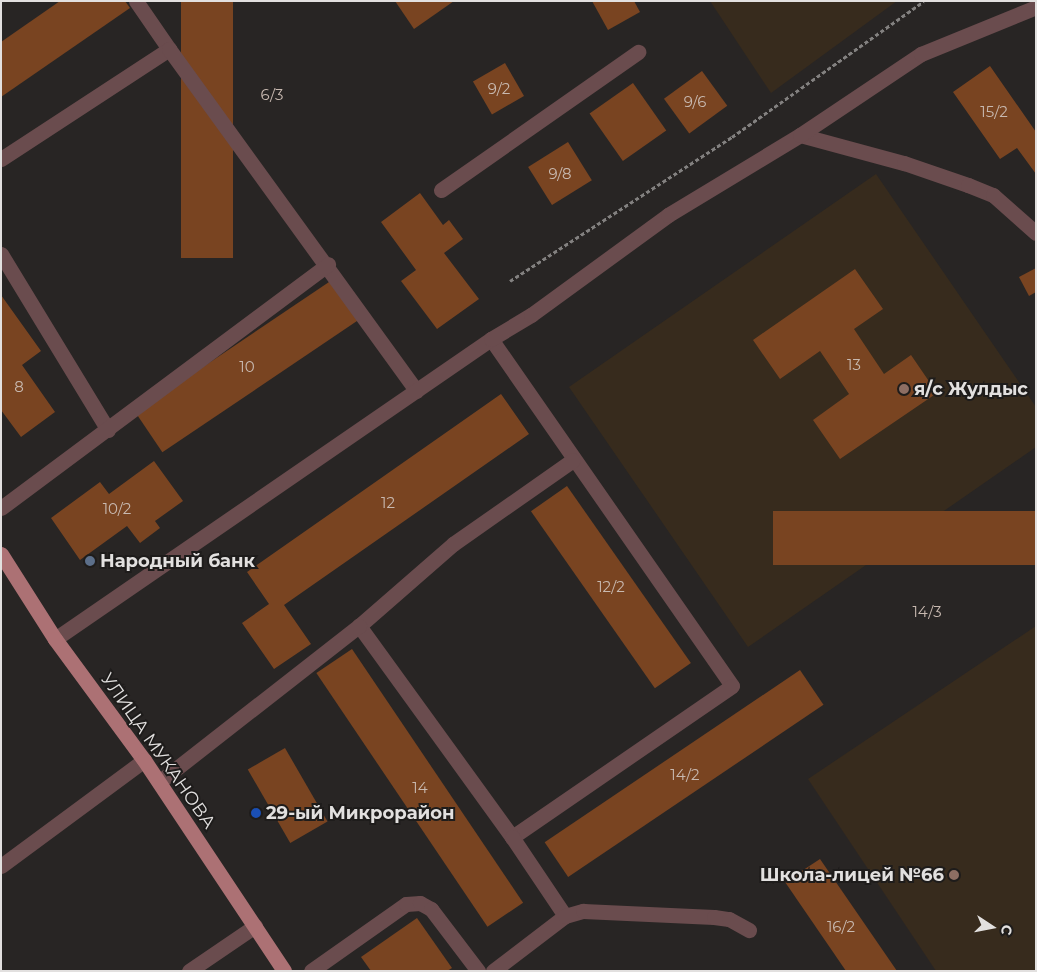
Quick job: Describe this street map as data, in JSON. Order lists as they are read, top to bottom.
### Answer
{
  "streets": {
    "main road": ["УЛИЦА МУКАНОВА"]
  },
  "places": [
    "я/c Жулдыс",
    "Народный банк",
    "29-ый Микрорайон",
    "Школа-лицей №66"
  ],
  "house_numbers": [
    "9/2",
    "6/3",
    "9/6",
    "15/2",
    "9/8",
    "13",
    "10",
    "8",
    "12",
    "10/2",
    "12/2",
    "14/3",
    "14/2",
    "14",
    "16/2"
  ],
  "north": "right"
}
